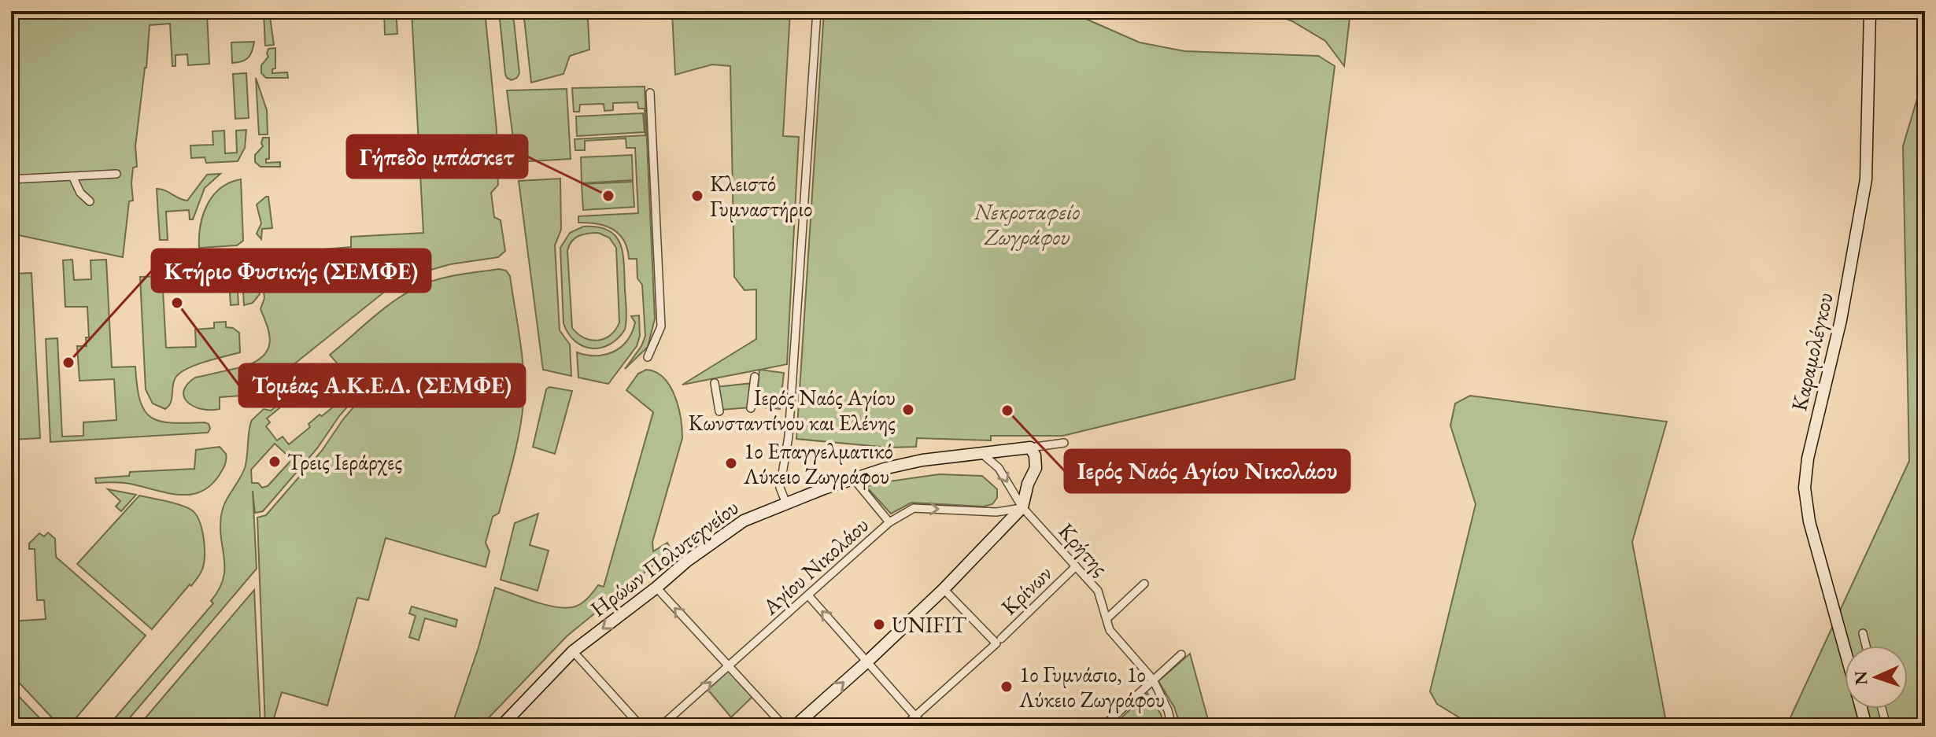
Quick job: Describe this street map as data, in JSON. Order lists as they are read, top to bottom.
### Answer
{
  "streets": {
    "street": [
      "Καραμολέγκου",
      "Κρήτης",
      "Ηρώων Πολυτεχνείου",
      "Αγίου Νικολάου",
      "Κρίνων"
    ]
  },
  "crossings": [
    ["Κρήτης", "Ηρώων Πολυτεχνείου"],
    ["Κρήτης", "Αγίου Νικολάου"],
    ["Κρήτης", "Κρίνων"]
  ],
  "parks": ["Νεκροταφείο Ζωγράφου"],
  "places": [
    "Γήπεδο μπάσκετ",
    "Κλειστό Γυμναστήριο",
    "Τομέας Α.Κ.Ε.Δ. (ΣΕΜΦΕ)",
    "Κτήριο Φυσικής (ΣΕΜΦΕ)",
    "Ιερός Ναός Αγίου Κωνσταντίνου και Ελένης",
    "Ιερός Ναός Αγίου Νικολάου",
    "Τρεις Ιεράρχες",
    "1ο Επαγγελματικό Λύκειο Ζωγράφου",
    "UNIFIT",
    "1ο Γυμνάσιο, 1ο Λύκειο Ζωγράφου"
  ],
  "north": "left"
}
